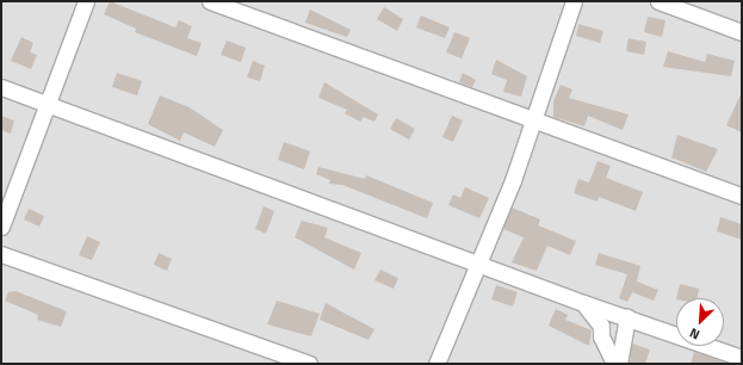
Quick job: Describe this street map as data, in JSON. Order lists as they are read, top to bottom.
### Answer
{
  "north": "bottom left"
}
